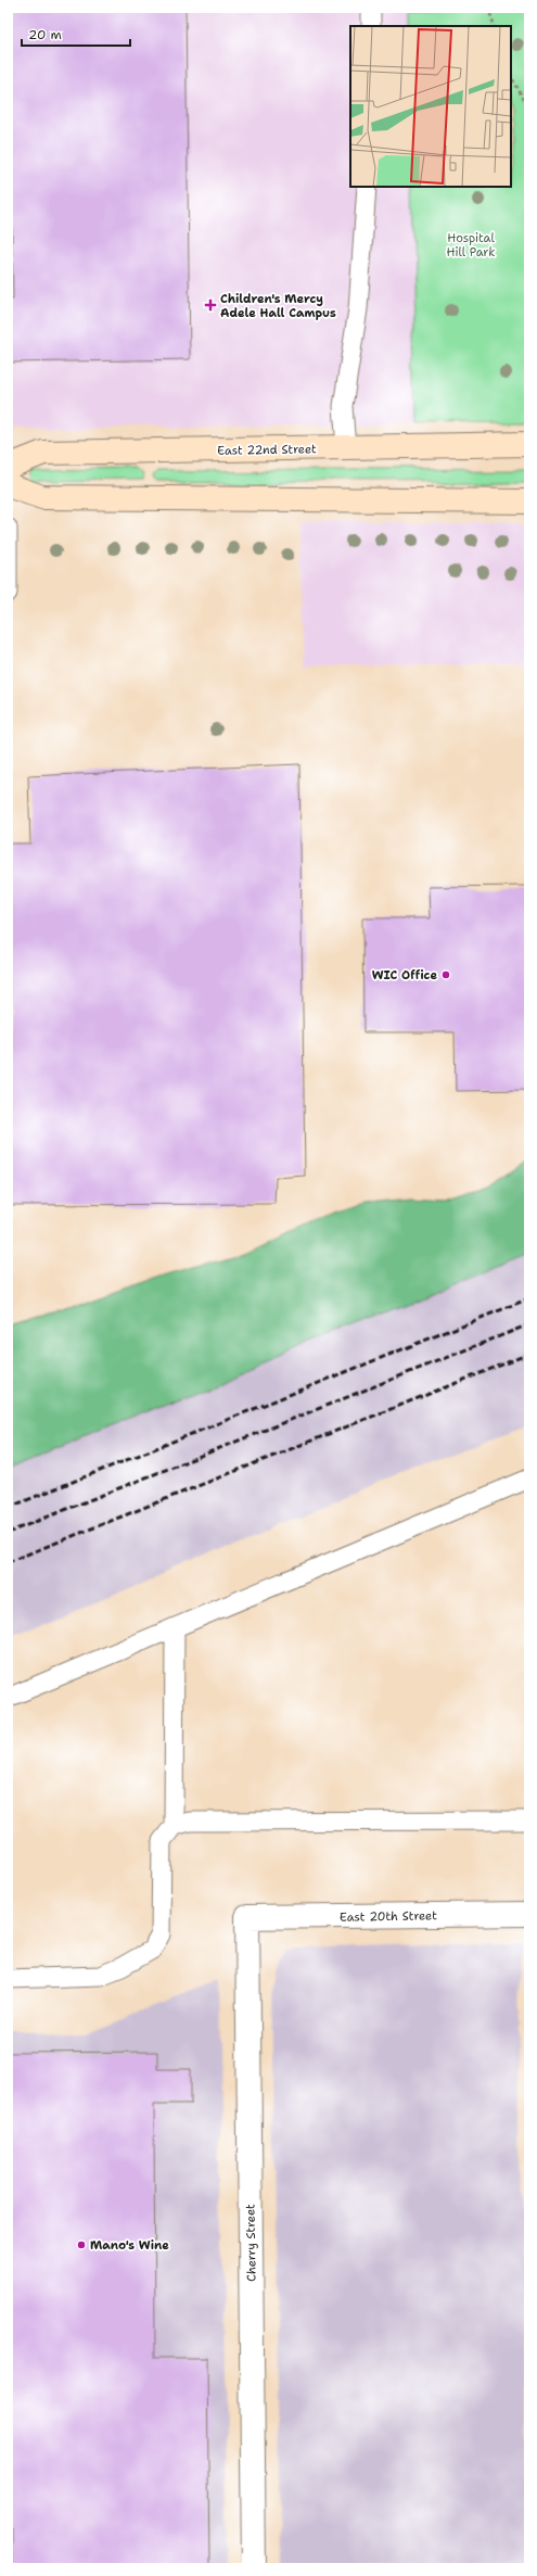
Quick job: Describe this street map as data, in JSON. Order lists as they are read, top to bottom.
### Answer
{
  "streets": {
    "main road": ["East 22nd Street"],
    "street": ["East 20th Street", "Cherry Street"]
  },
  "crossings": [
    ["East 20th Street", "Cherry Street"]
  ],
  "parks": ["Hospital Hill Park"],
  "places": {
    "health": ["Children's Mercy Adele Hall Campus"],
    "other": ["WIC Office", "Mano's Wine"]
  },
  "scale_bar": "20 m"
}
